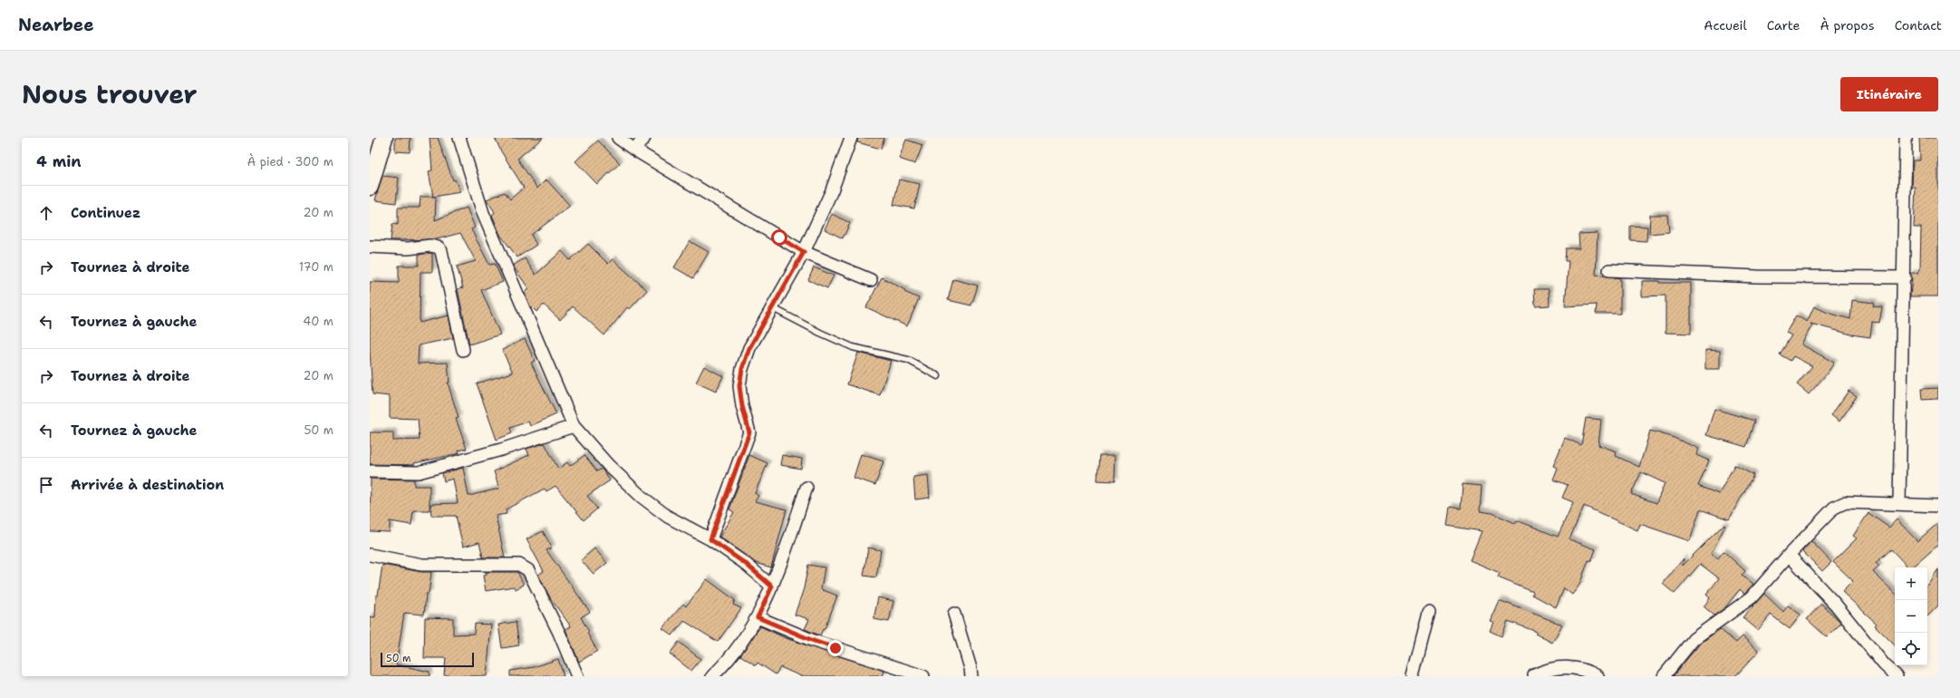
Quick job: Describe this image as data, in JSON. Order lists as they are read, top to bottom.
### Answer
{
  "scale_bar": "50 m",
  "page": {
    "header": "Nearbee",
    "nav": [
      "Accueil",
      "Carte",
      "À propos",
      "Contact"
    ],
    "title": "Nous trouver",
    "buttons": "Itinéraire",
    "heading": ["4 min", "À pied · 300 m"],
    "list": [
      ["Continuez", "20 m"],
      ["Tournez à droite", "170 m"],
      ["Tournez à gauche", "40 m"],
      ["Tournez à droite", "20 m"],
      ["Tournez à gauche", "50 m"],
      "Arrivée à destination"
    ],
    "map_buttons": ["+", "−"],
    "scale": "50 m"
  }
}
